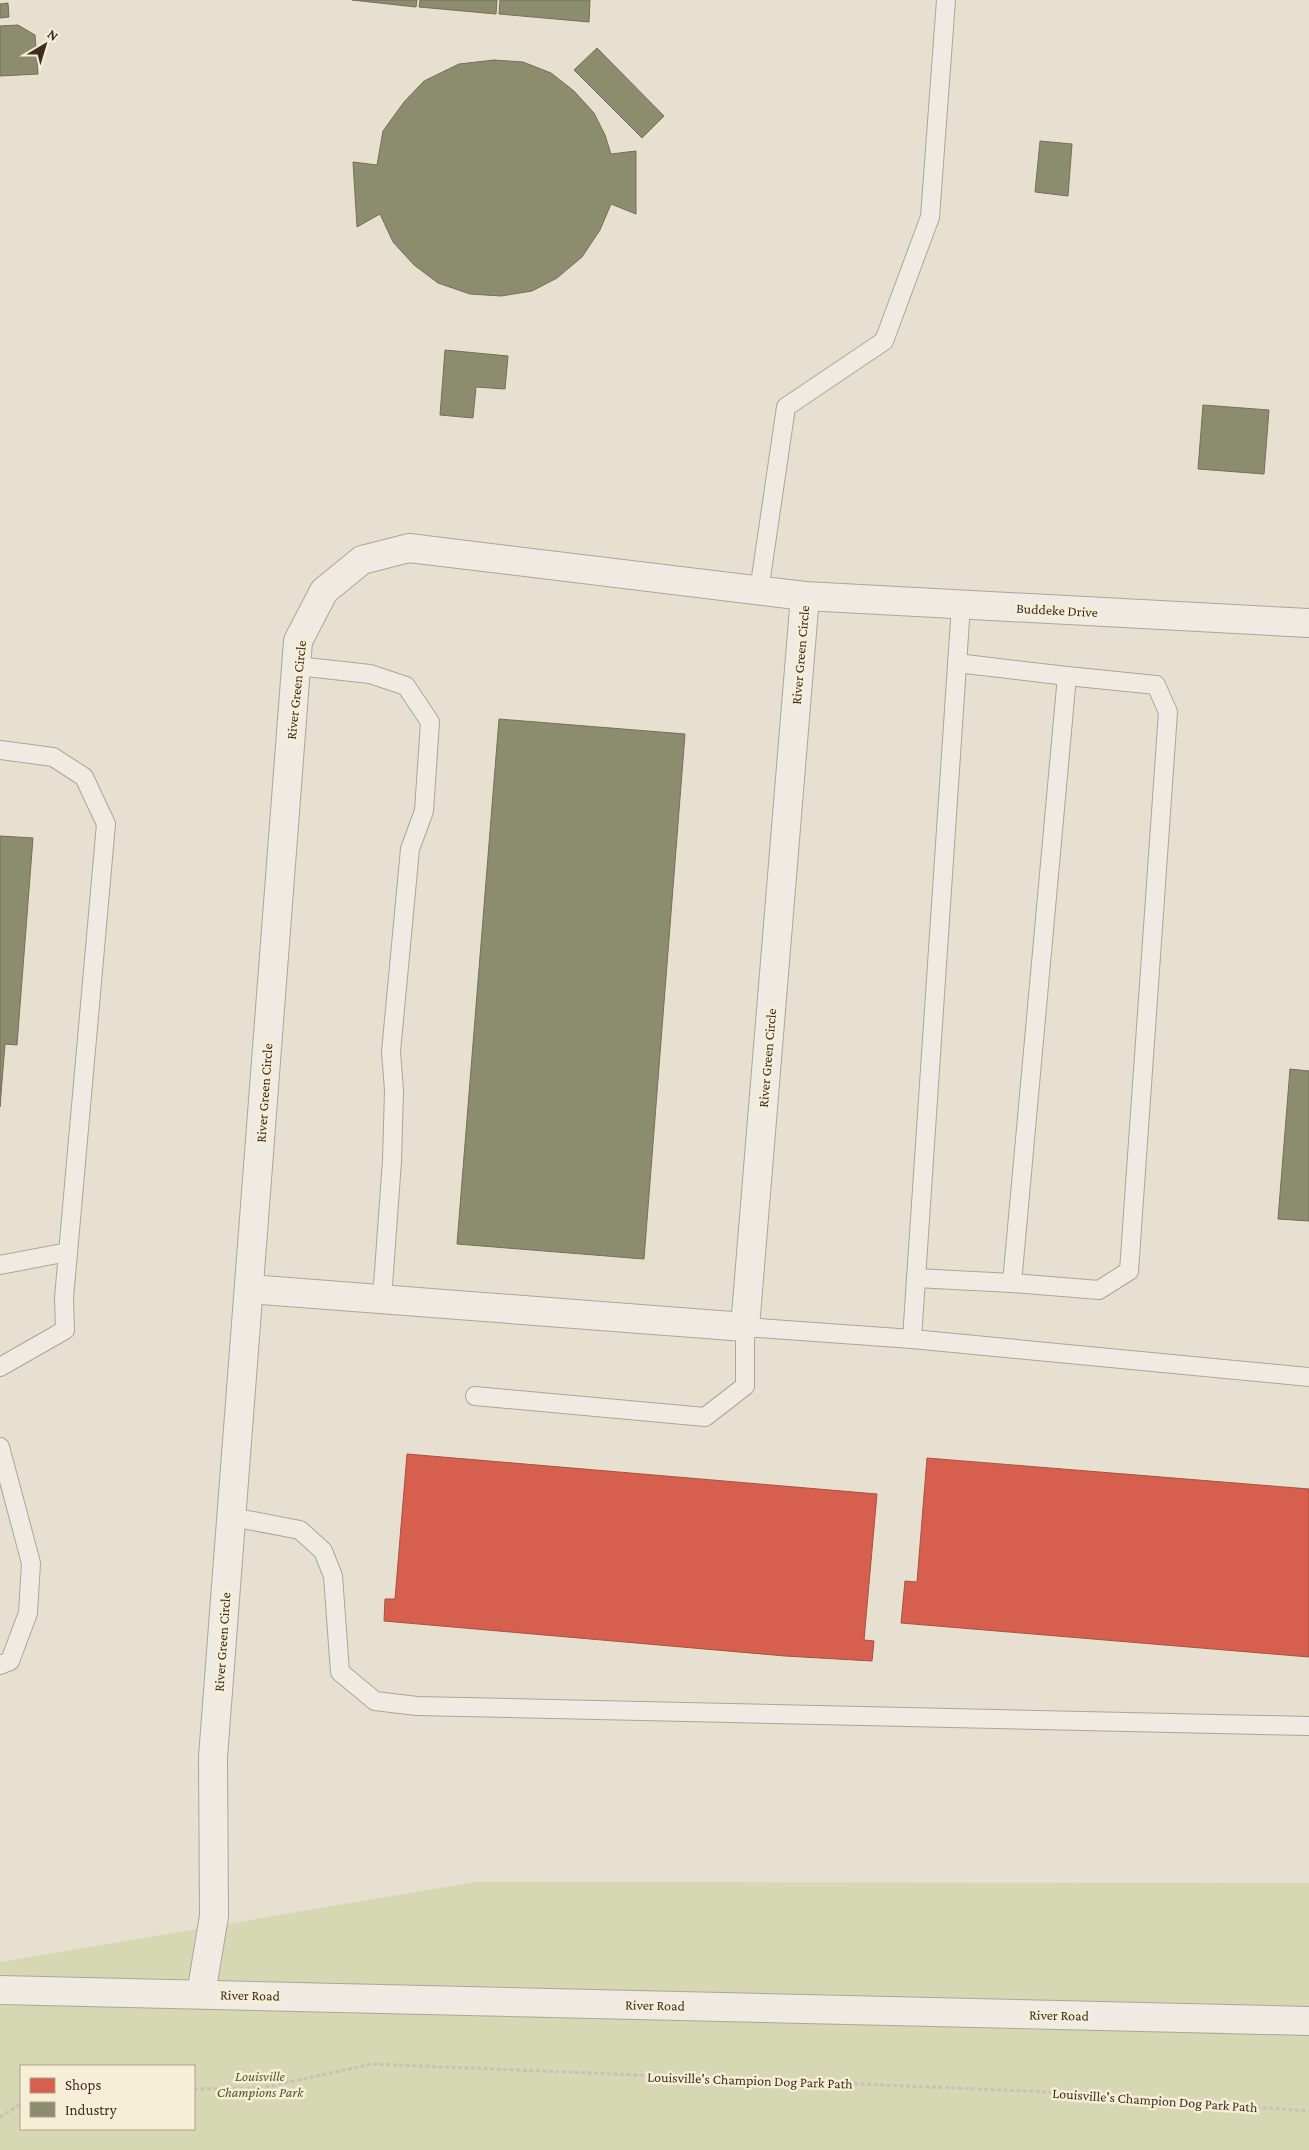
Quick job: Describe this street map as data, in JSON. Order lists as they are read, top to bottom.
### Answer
{
  "streets": {
    "street": ["Buddeke Drive", "River Green Circle", "River Road"],
    "path": ["Louisville's Champion Dog Park Path"]
  },
  "crossings": [
    ["Buddeke Drive", "River Green Circle"],
    ["River Green Circle", "River Road"]
  ],
  "parks": ["Louisville Champions Park"],
  "legend": ["Shops", "Industry"],
  "north": "top right"
}
